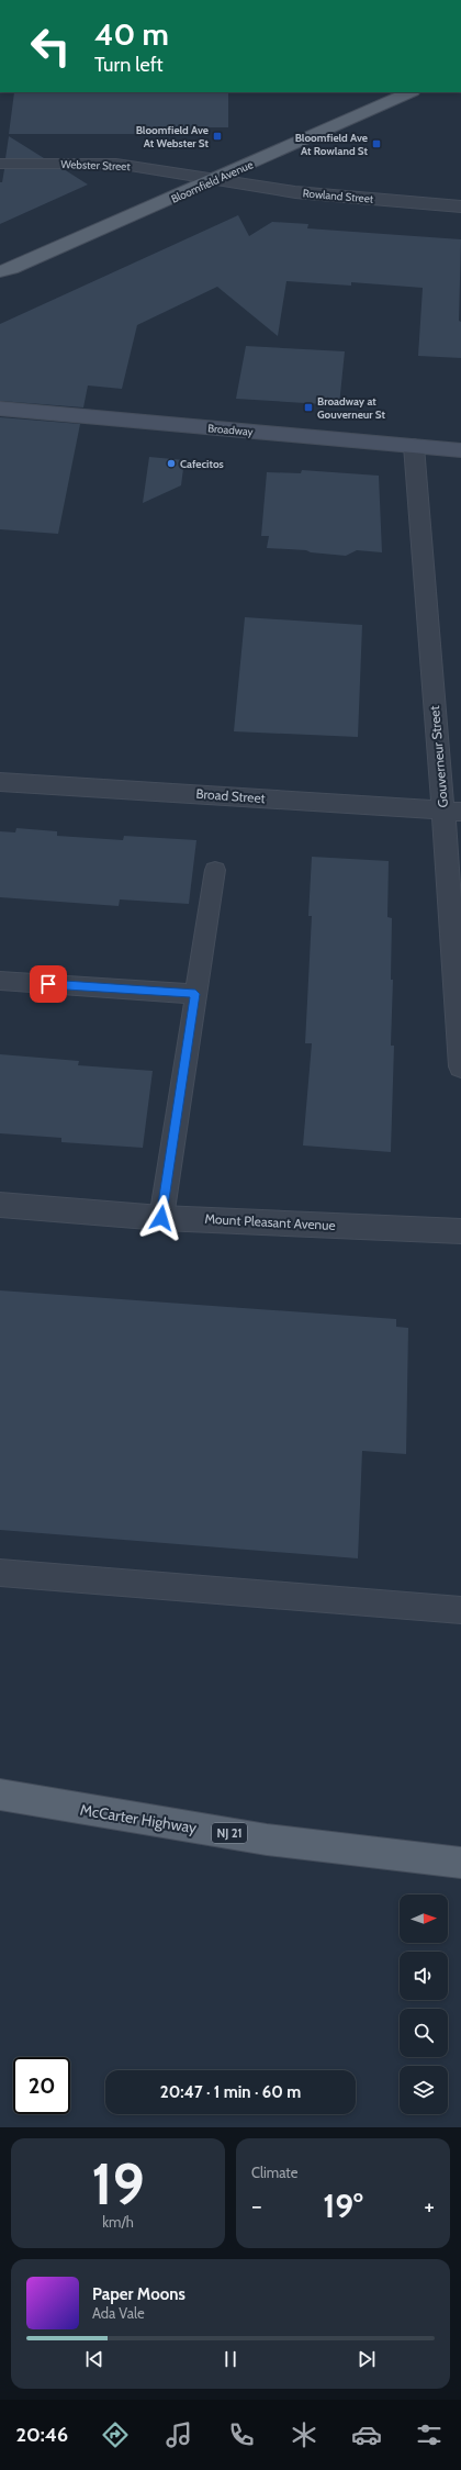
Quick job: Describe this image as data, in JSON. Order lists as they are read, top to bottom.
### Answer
{
  "streets": {
    "main road": [
      "Bloomfield Avenue",
      "Broadway",
      "McCarter Highway",
      "NJ 21"
    ],
    "street": [
      "Webster Street",
      "Rowland Street",
      "Gouverneur Street",
      "Broad Street",
      "Mount Pleasant Avenue"
    ]
  },
  "crossings": [
    ["Webster Street", "Bloomfield Avenue"],
    ["Webster Street", "Rowland Street"],
    ["Bloomfield Avenue", "Rowland Street"],
    ["Broadway", "Gouverneur Street"],
    ["Gouverneur Street", "Broad Street"]
  ],
  "places": {
    "transit": ["Bloomfield Ave At Webster St", "Bloomfield Ave At Rowland St", "Broadway at Gouverneur St"],
    "other": ["Cafecitos"]
  },
  "north": "right",
  "page": {
    "turn": ["40 m", "Turn left"],
    "limit": "20",
    "trip": "20:47 · 1 min · 60 m",
    "tile": [
      ["19", "km/h"],
      "Climate"
    ],
    "heat": ["−", "19°", "+"],
    "song": ["Paper Moons", "Ada Vale"],
    "tabs": "20:46"
  }
}
